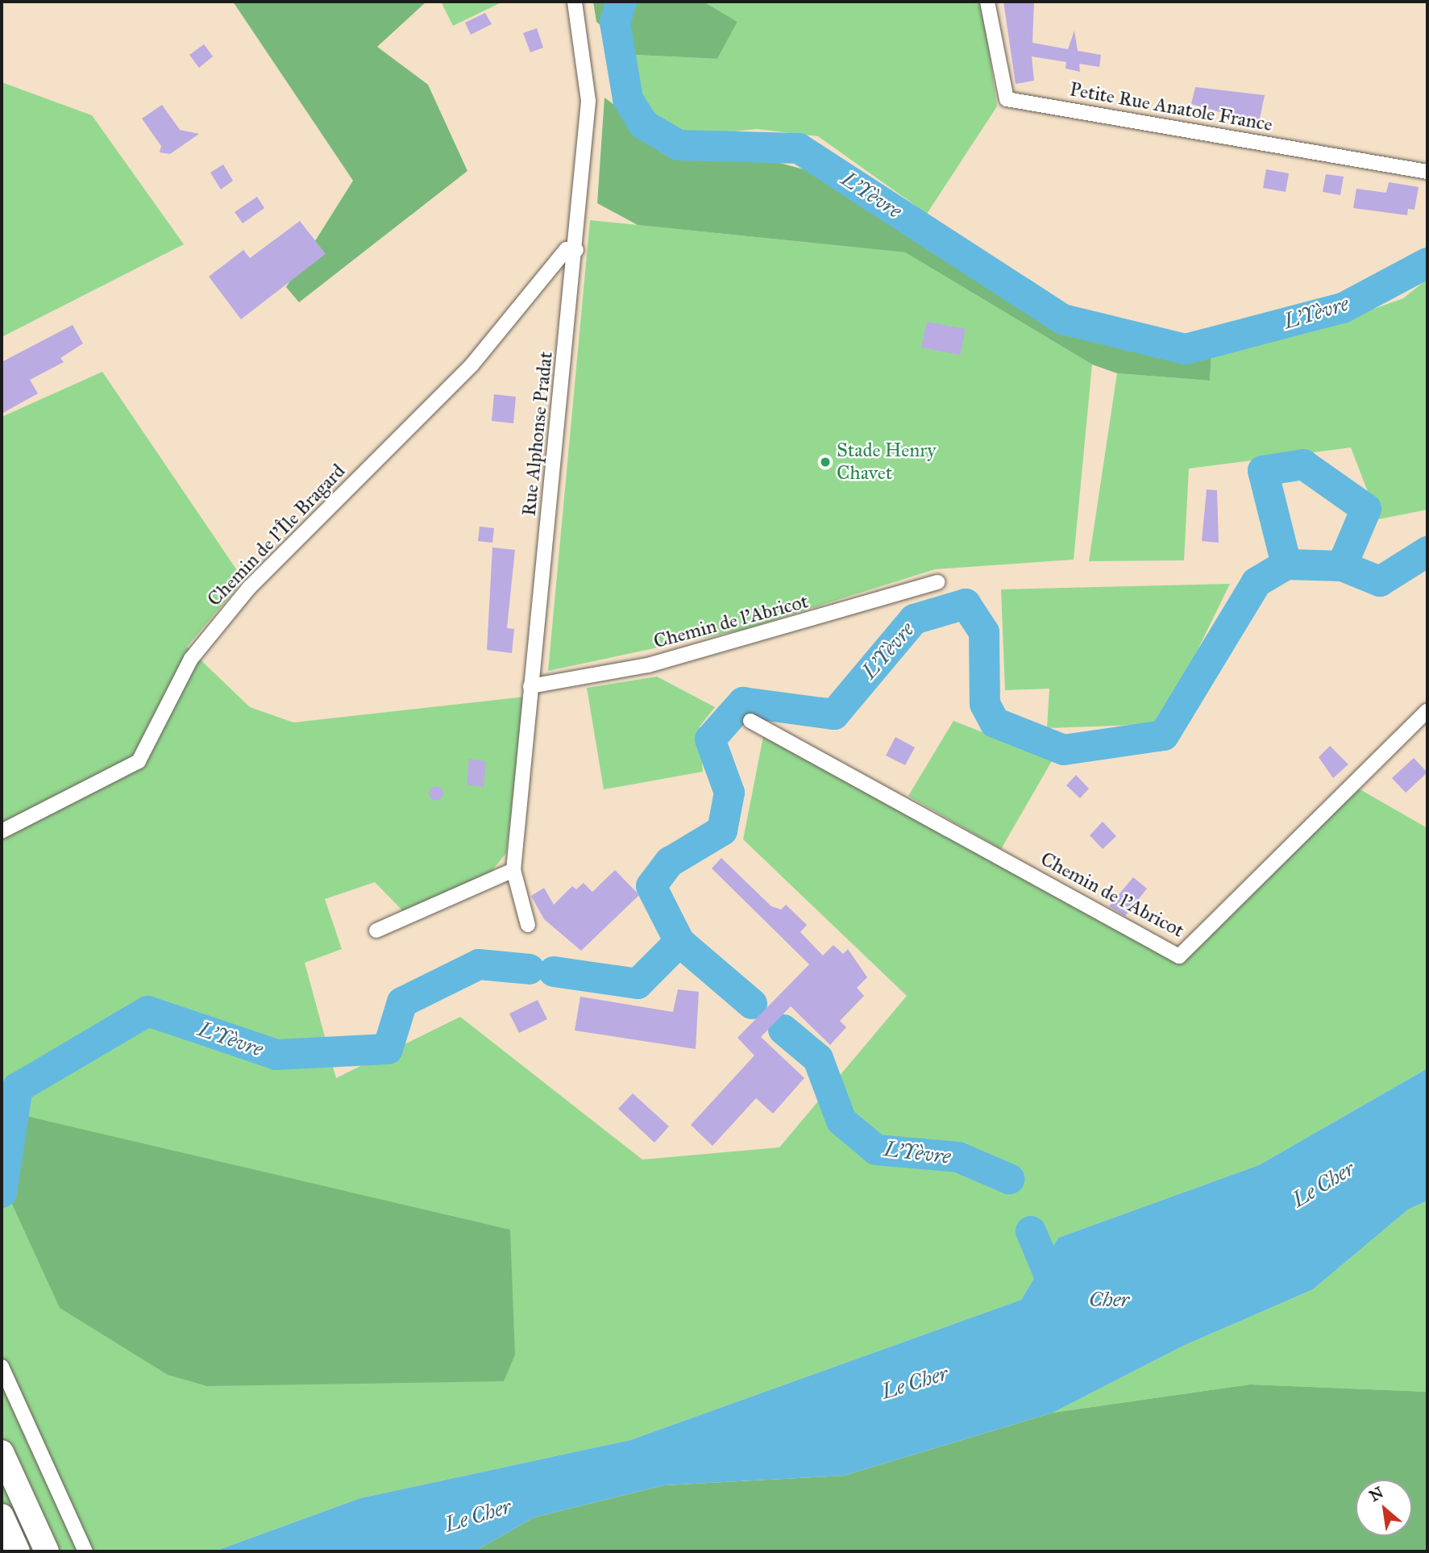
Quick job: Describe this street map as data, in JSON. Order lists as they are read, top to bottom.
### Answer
{
  "streets": {
    "street": [
      "Petite Rue Anatole France",
      "Rue Alphonse Pradat",
      "Chemin de l'Île Bragard",
      "Chemin de l'Abricot"
    ]
  },
  "crossings": [
    ["Rue Alphonse Pradat", "Chemin de l'Île Bragard"],
    ["Rue Alphonse Pradat", "Chemin de l'Abricot"]
  ],
  "water": ["L'Yèvre", "Le Cher", "Cher"],
  "places": ["Stade Henry Chavet"],
  "north": "top left"
}
